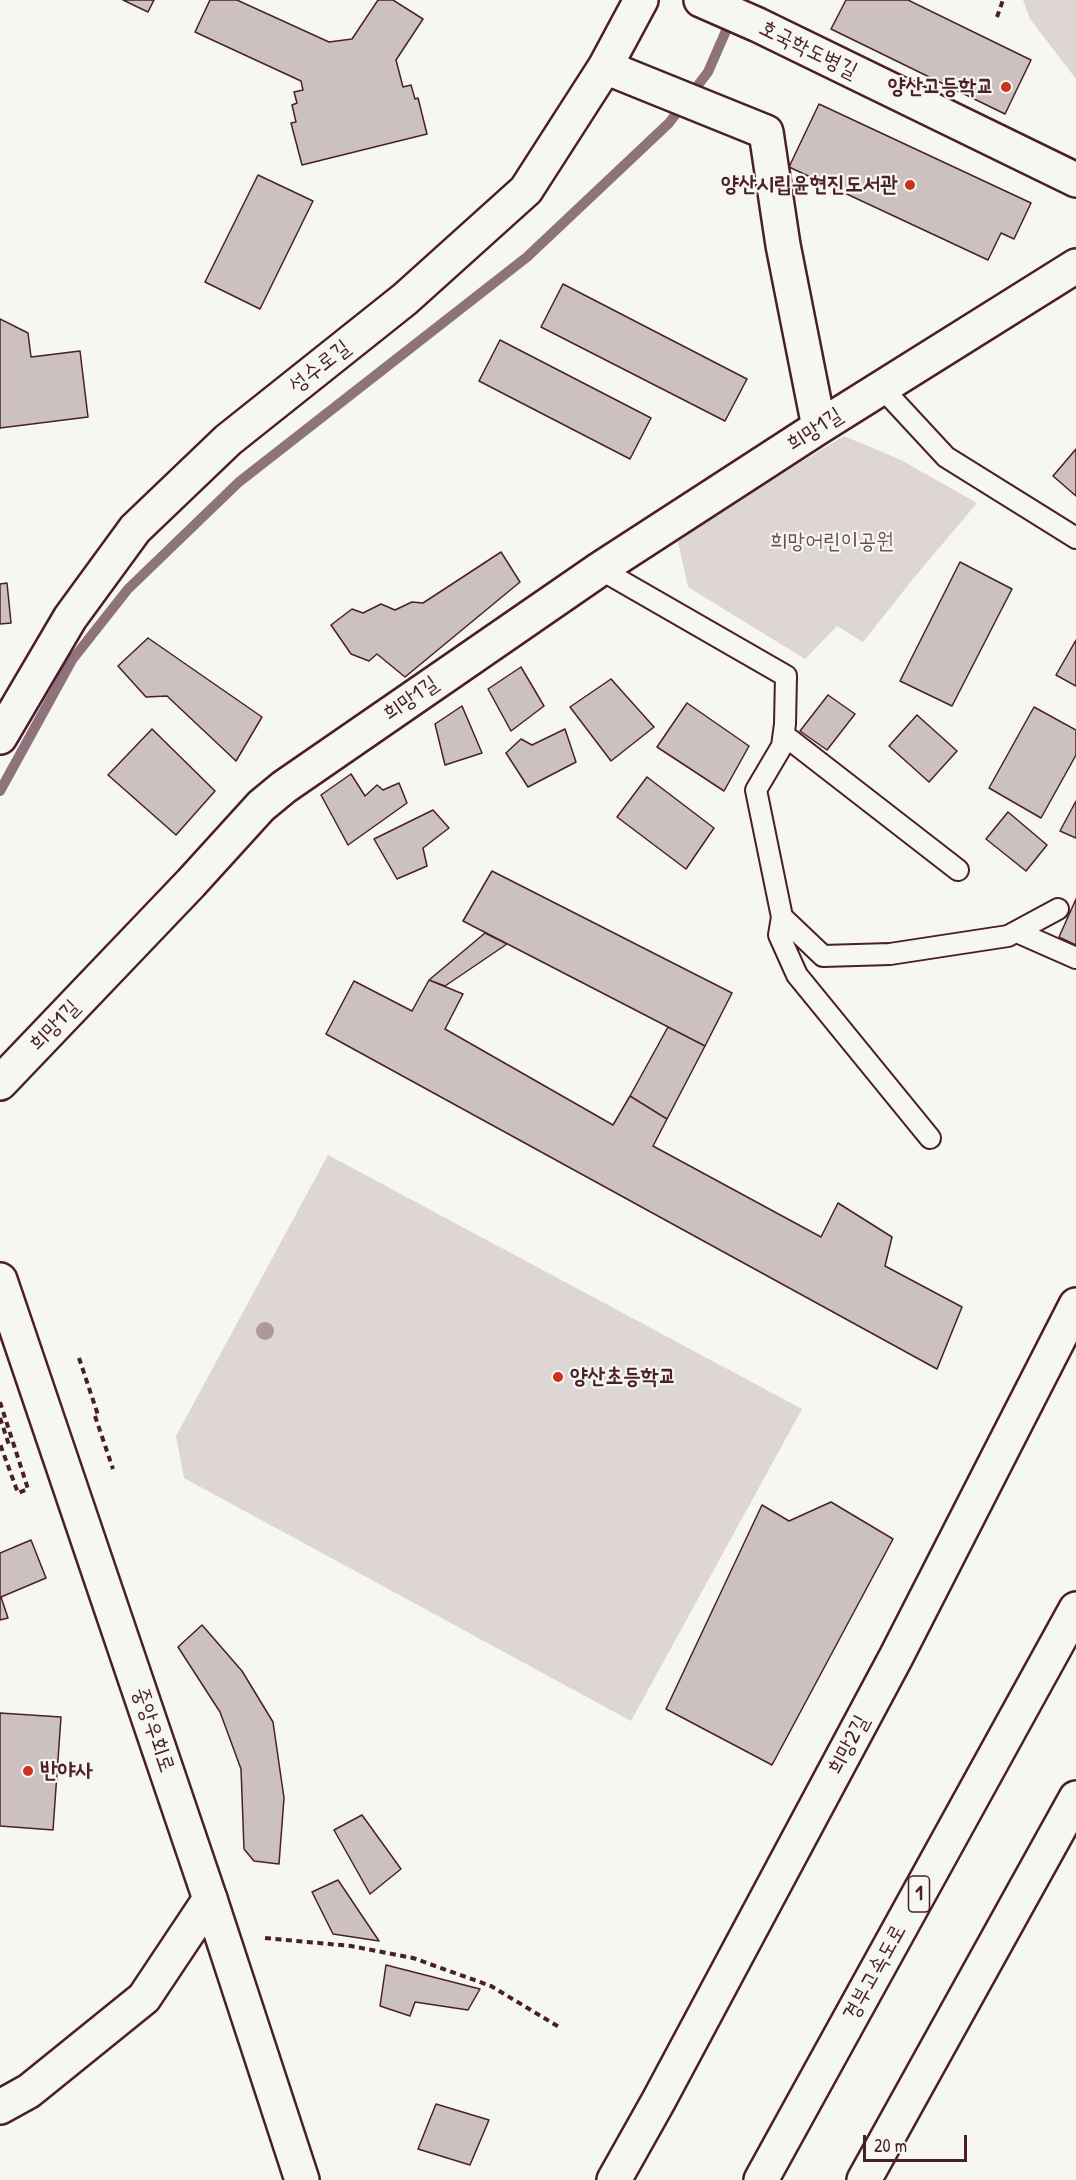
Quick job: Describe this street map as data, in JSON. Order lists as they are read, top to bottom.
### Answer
{
  "streets": {
    "main road": [
      "호국학도병길",
      "성수로길",
      "희망1길",
      "중앙우회로",
      "희망2길",
      "1",
      "경부고속도로"
    ]
  },
  "parks": ["희망어린이공원"],
  "places": [
    "양산고등학교",
    "양산시립윤현진도서관",
    "양산초등학교",
    "반야사"
  ],
  "scale_bar": "20 m"
}
